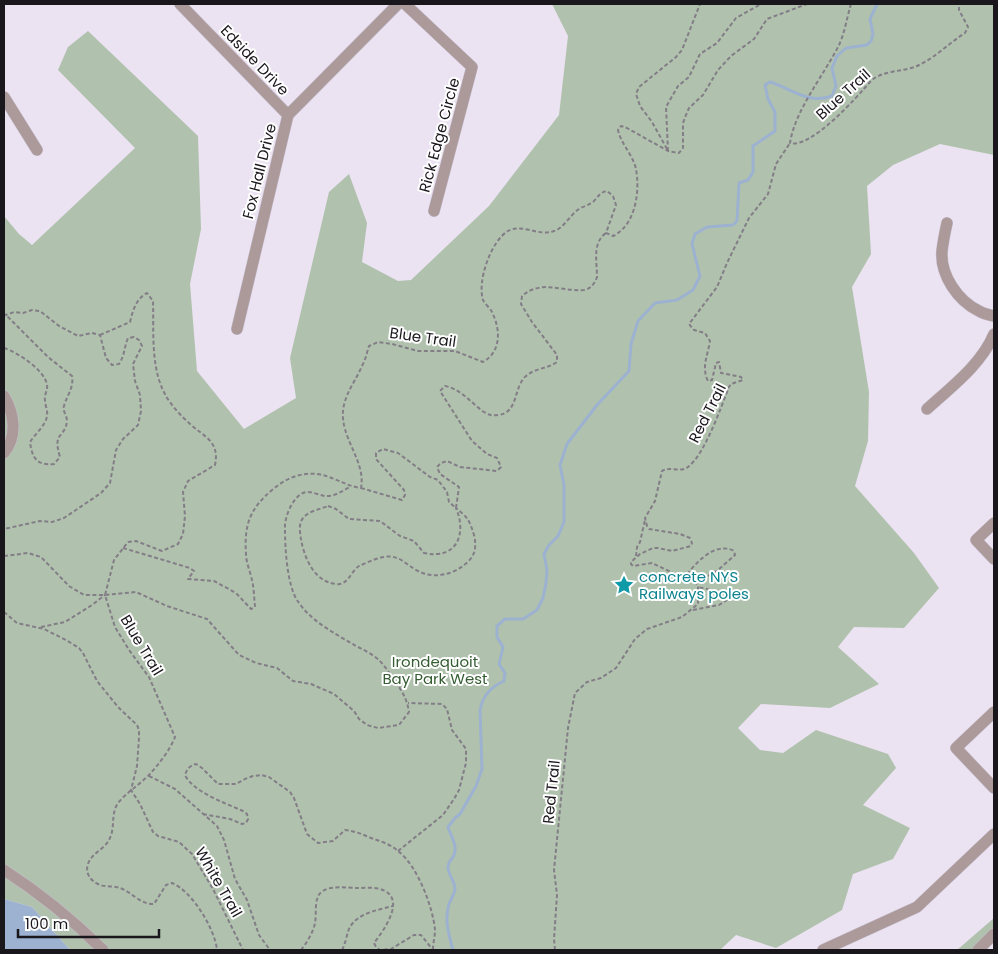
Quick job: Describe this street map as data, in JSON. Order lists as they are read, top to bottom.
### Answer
{
  "streets": {
    "street": ["Edside Drive", "Rick Edge Circle", "Fox Hall Drive"],
    "path": ["Blue Trail", "Red Trail", "White Trail"]
  },
  "crossings": [
    ["Edside Drive", "Fox Hall Drive"],
    ["Blue Trail", "Red Trail"],
    ["Blue Trail", "White Trail"]
  ],
  "parks": ["Irondequoit Bay Park West"],
  "places": {
    "place": ["concrete NYS Railways poles"]
  },
  "scale_bar": "100 m"
}
